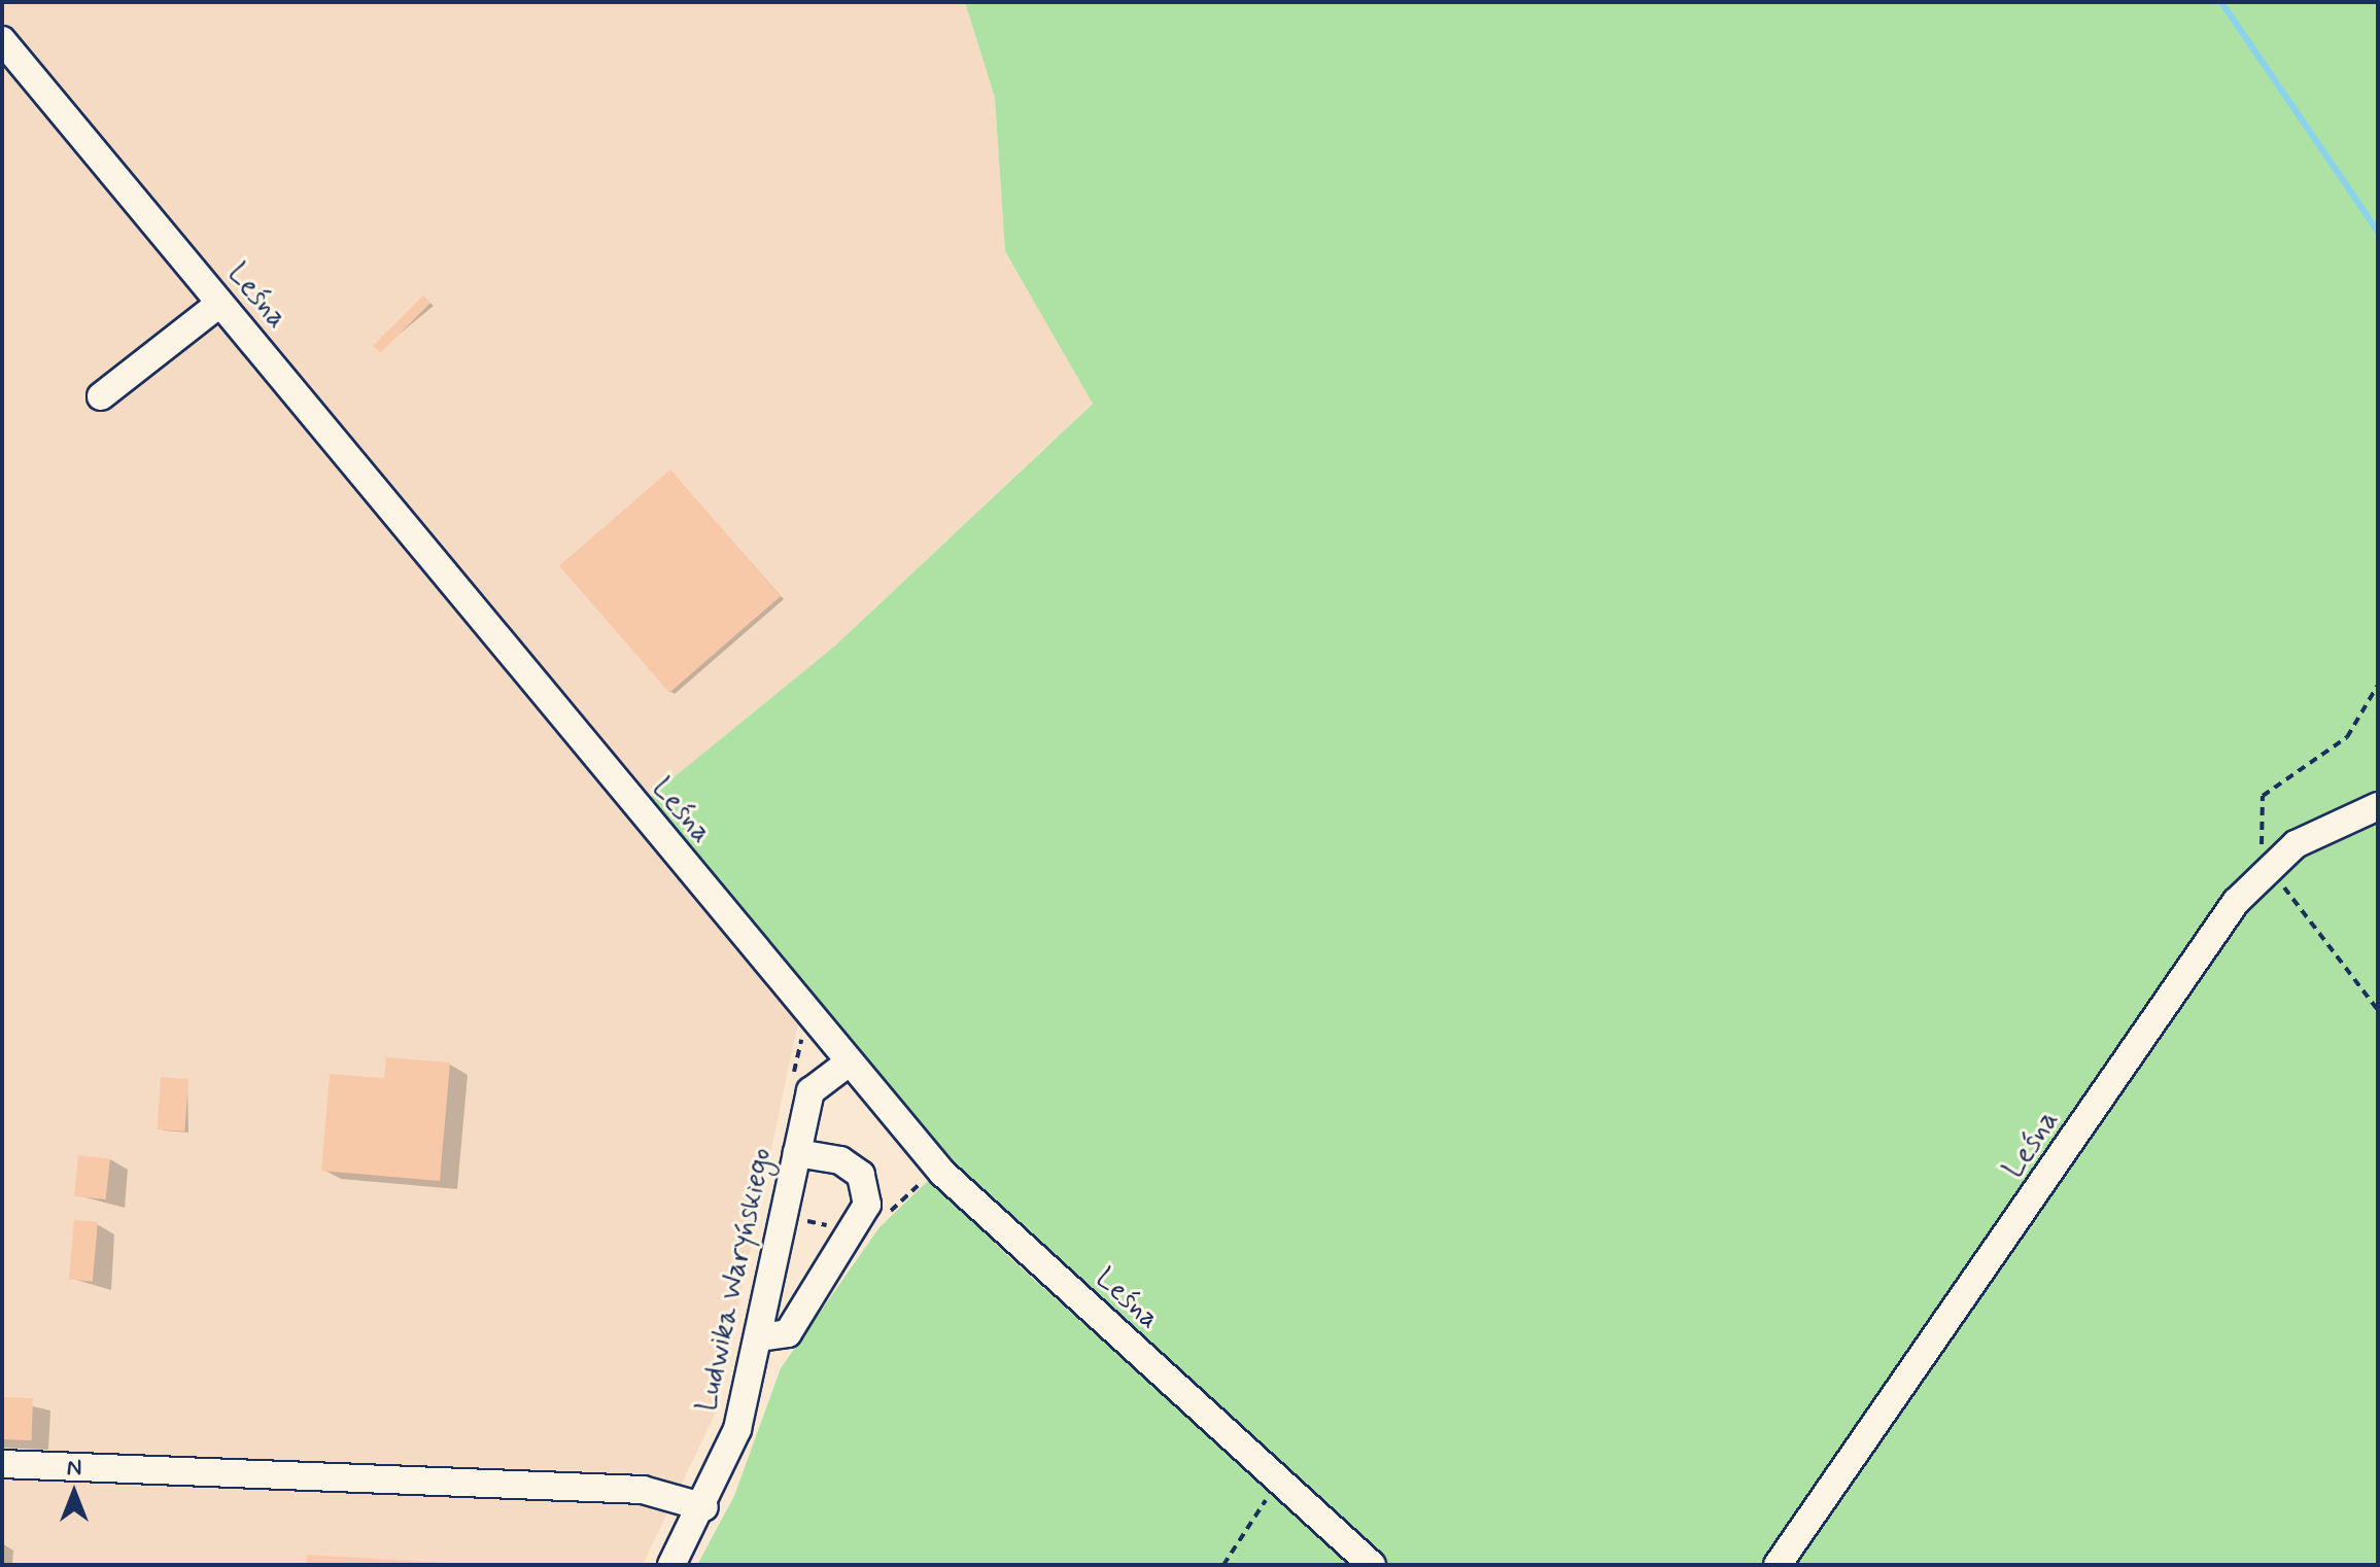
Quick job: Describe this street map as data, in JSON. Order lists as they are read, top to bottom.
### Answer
{
  "streets": {
    "street": ["Leśna", "Ludwika Waryńskiego"]
  },
  "crossings": [
    ["Leśna", "Ludwika Waryńskiego"]
  ],
  "north": "top"
}
